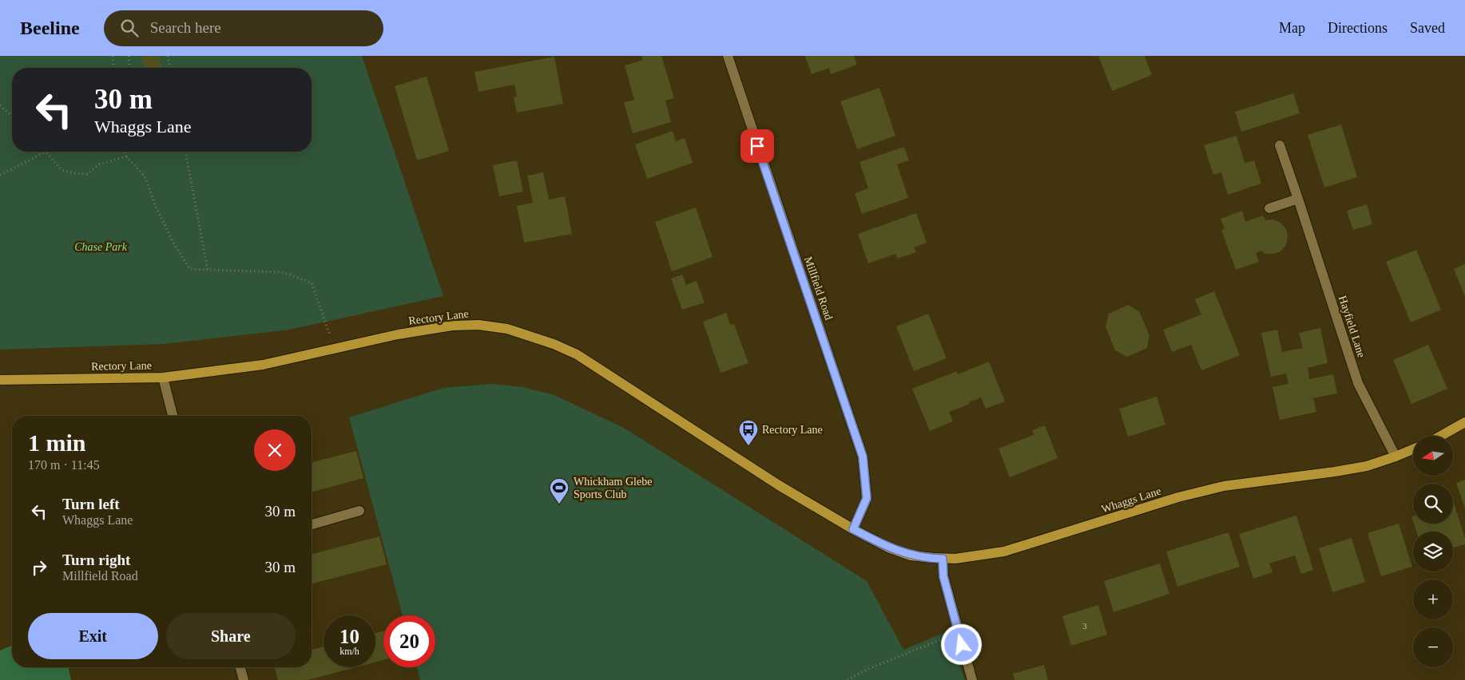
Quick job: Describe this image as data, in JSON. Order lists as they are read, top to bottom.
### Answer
{
  "streets": {
    "main road": ["Rectory Lane", "Whaggs Lane"],
    "street": ["Millfield Road", "Hayfield Lane"]
  },
  "crossings": [
    ["Millfield Road", "Rectory Lane"],
    ["Millfield Road", "Whaggs Lane"],
    ["Rectory Lane", "Whaggs Lane"],
    ["Hayfield Lane", "Whaggs Lane"]
  ],
  "parks": ["Chase Park"],
  "places": {
    "bus stop": ["Rectory Lane"],
    "sports": ["Whickham Glebe Sports Club"]
  },
  "house_numbers": ["3"],
  "north": "left",
  "page": {
    "header": "Beeline",
    "search": "Search here",
    "nav": ["Map", "Directions", "Saved"],
    "turn": ["30 m", "Whaggs Lane"],
    "heading": ["1 min", "170 m · 11:45"],
    "map_buttons": ["+", "−"],
    "list": [
      {
        "name": "Turn left",
        "note": "Whaggs Lane",
        "value": "30 m"
      },
      {
        "name": "Turn right",
        "note": "Millfield Road",
        "value": "30 m"
      }
    ],
    "buttons": ["Exit", "Share"],
    "speed": "10 km/h",
    "limit": "20"
  }
}
